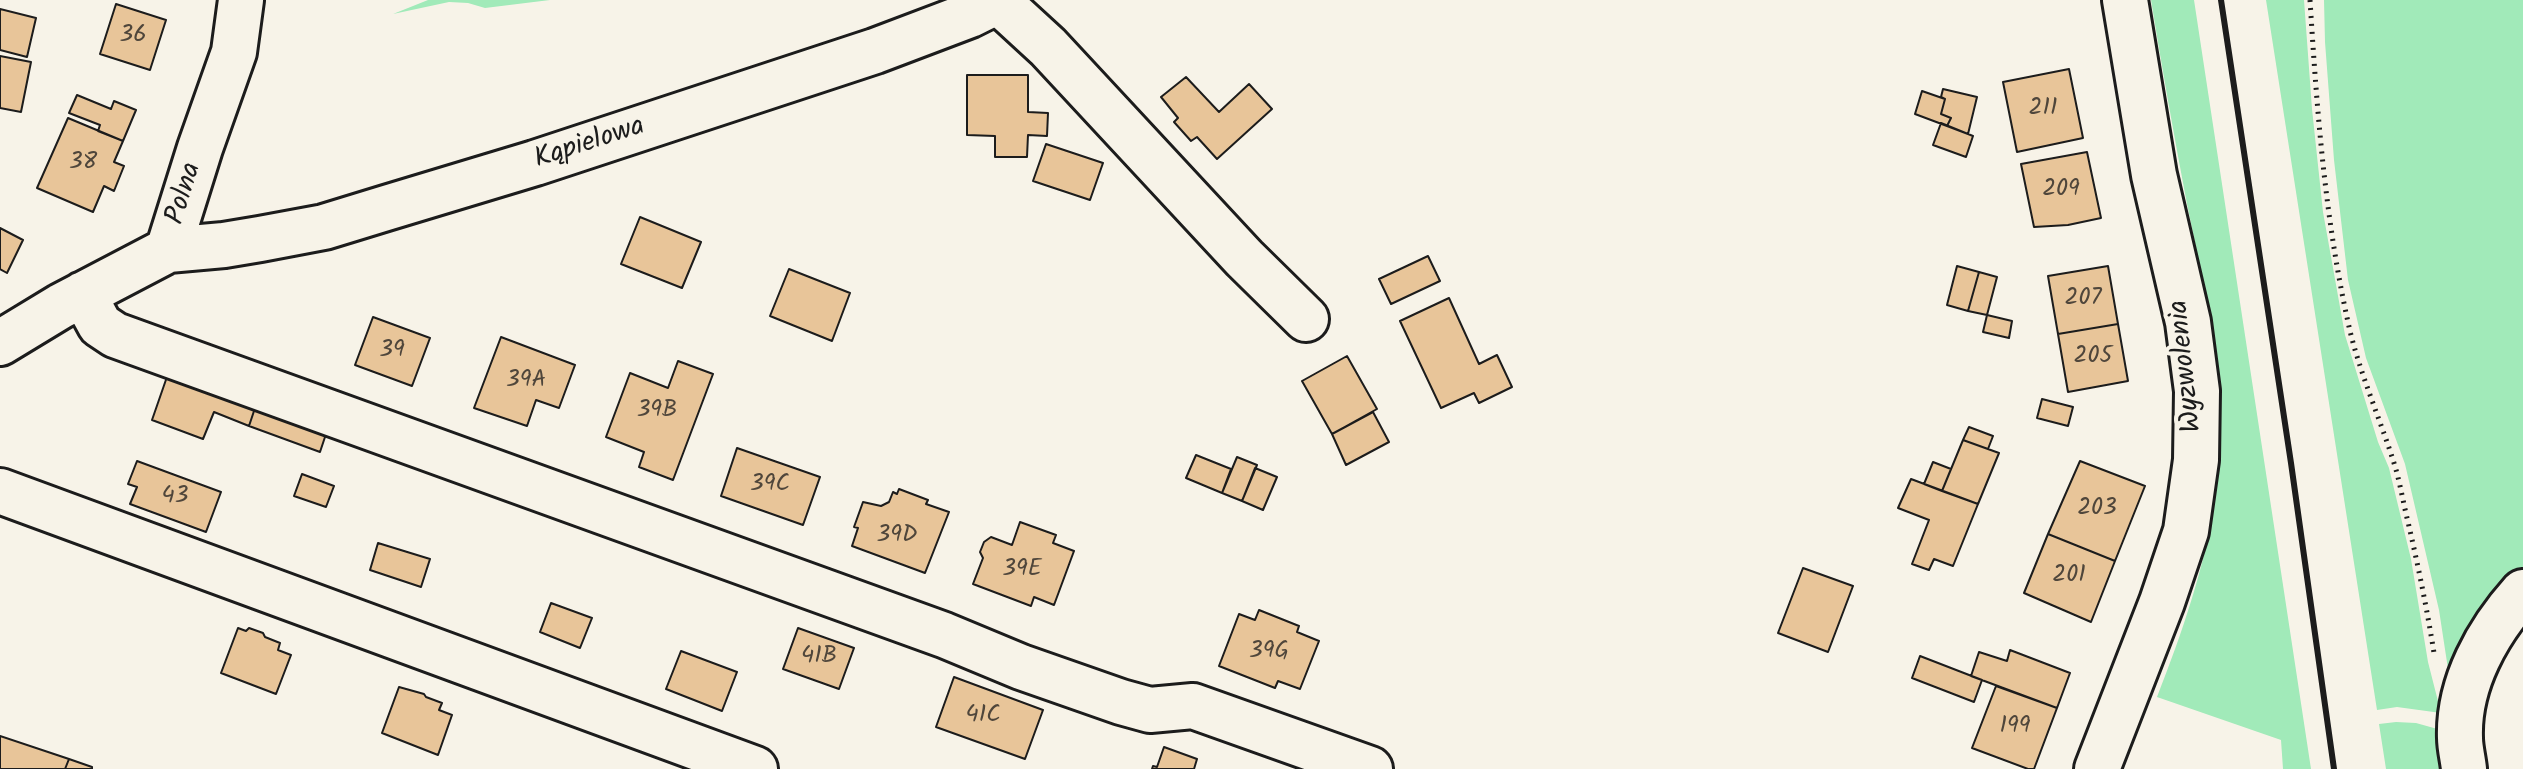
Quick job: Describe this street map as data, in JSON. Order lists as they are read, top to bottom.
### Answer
{
  "streets": {
    "street": ["Kąpielowa", "Polna", "Wyzwolenia"]
  },
  "crossings": [
    ["Kąpielowa", "Polna"]
  ],
  "house_numbers": [
    "36",
    "211",
    "38",
    "209",
    "207",
    "39",
    "205",
    "39A",
    "39B",
    "39C",
    "43",
    "203",
    "39D",
    "39E",
    "201",
    "39G",
    "41B",
    "41C",
    "199"
  ]
}
